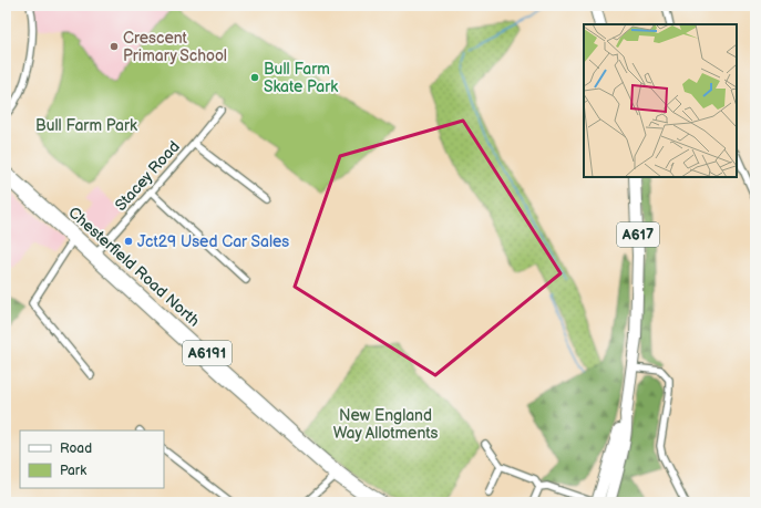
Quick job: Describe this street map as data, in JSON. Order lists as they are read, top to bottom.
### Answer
{
  "streets": {
    "highway": ["A617"],
    "main road": ["Chesterfield Road North", "A6191"],
    "street": ["Stacey Road"]
  },
  "crossings": [
    ["Stacey Road", "Chesterfield Road North"]
  ],
  "parks": ["Bull Farm Park", "New England Way Allotments"],
  "places": ["Crescent Primary School", "Bull Farm Skate Park", "Jct29 Used Car Sales"],
  "legend": ["Road", "Park"]
}
